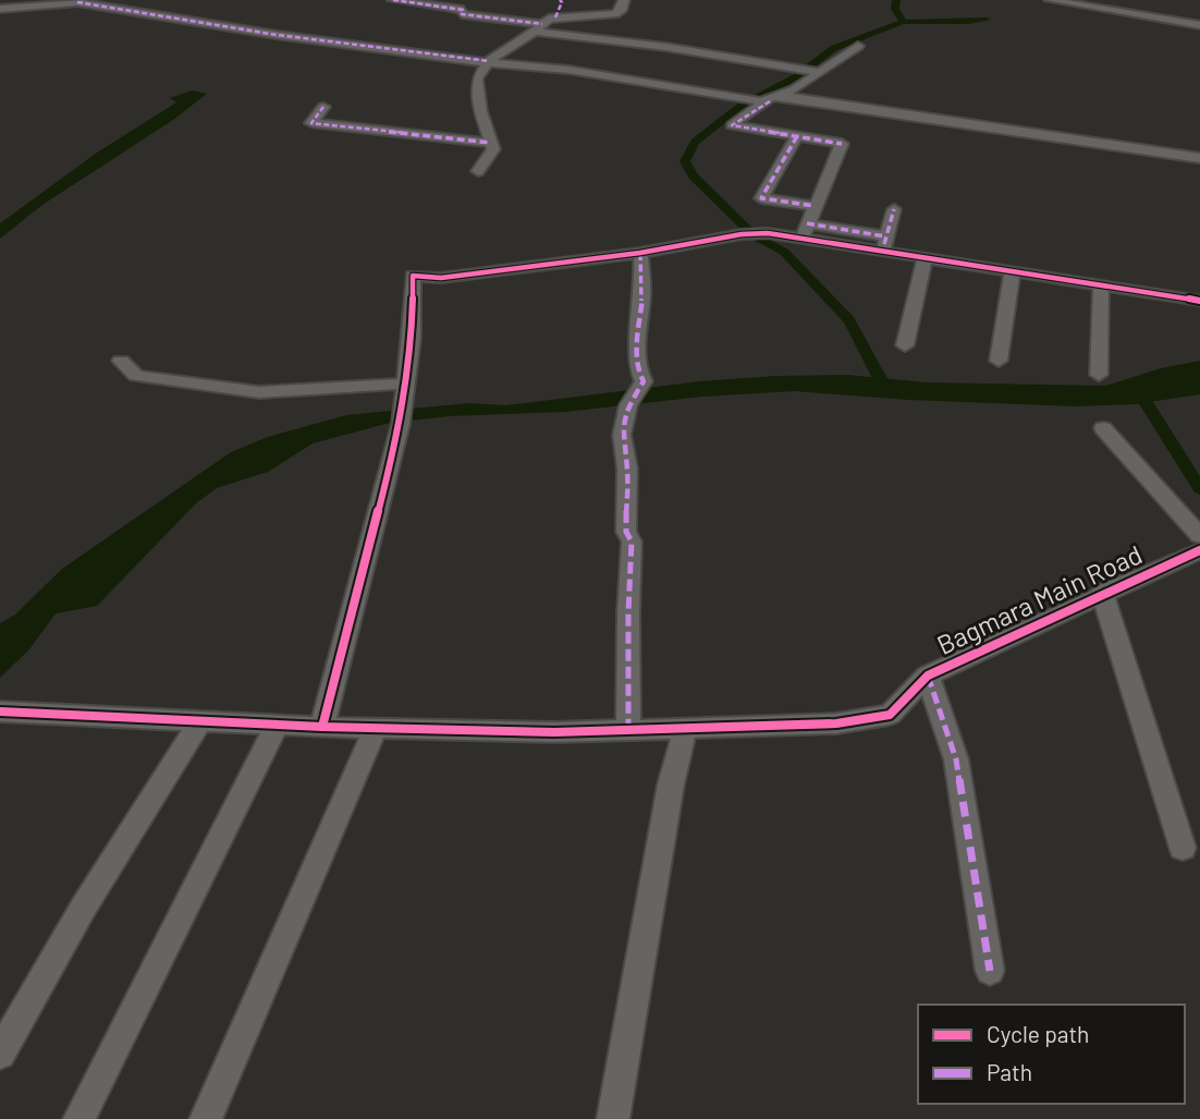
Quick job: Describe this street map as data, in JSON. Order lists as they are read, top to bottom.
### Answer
{
  "streets": {
    "street": ["Bagmara Main Road"]
  },
  "legend": ["Cycle path", "Path"]
}
